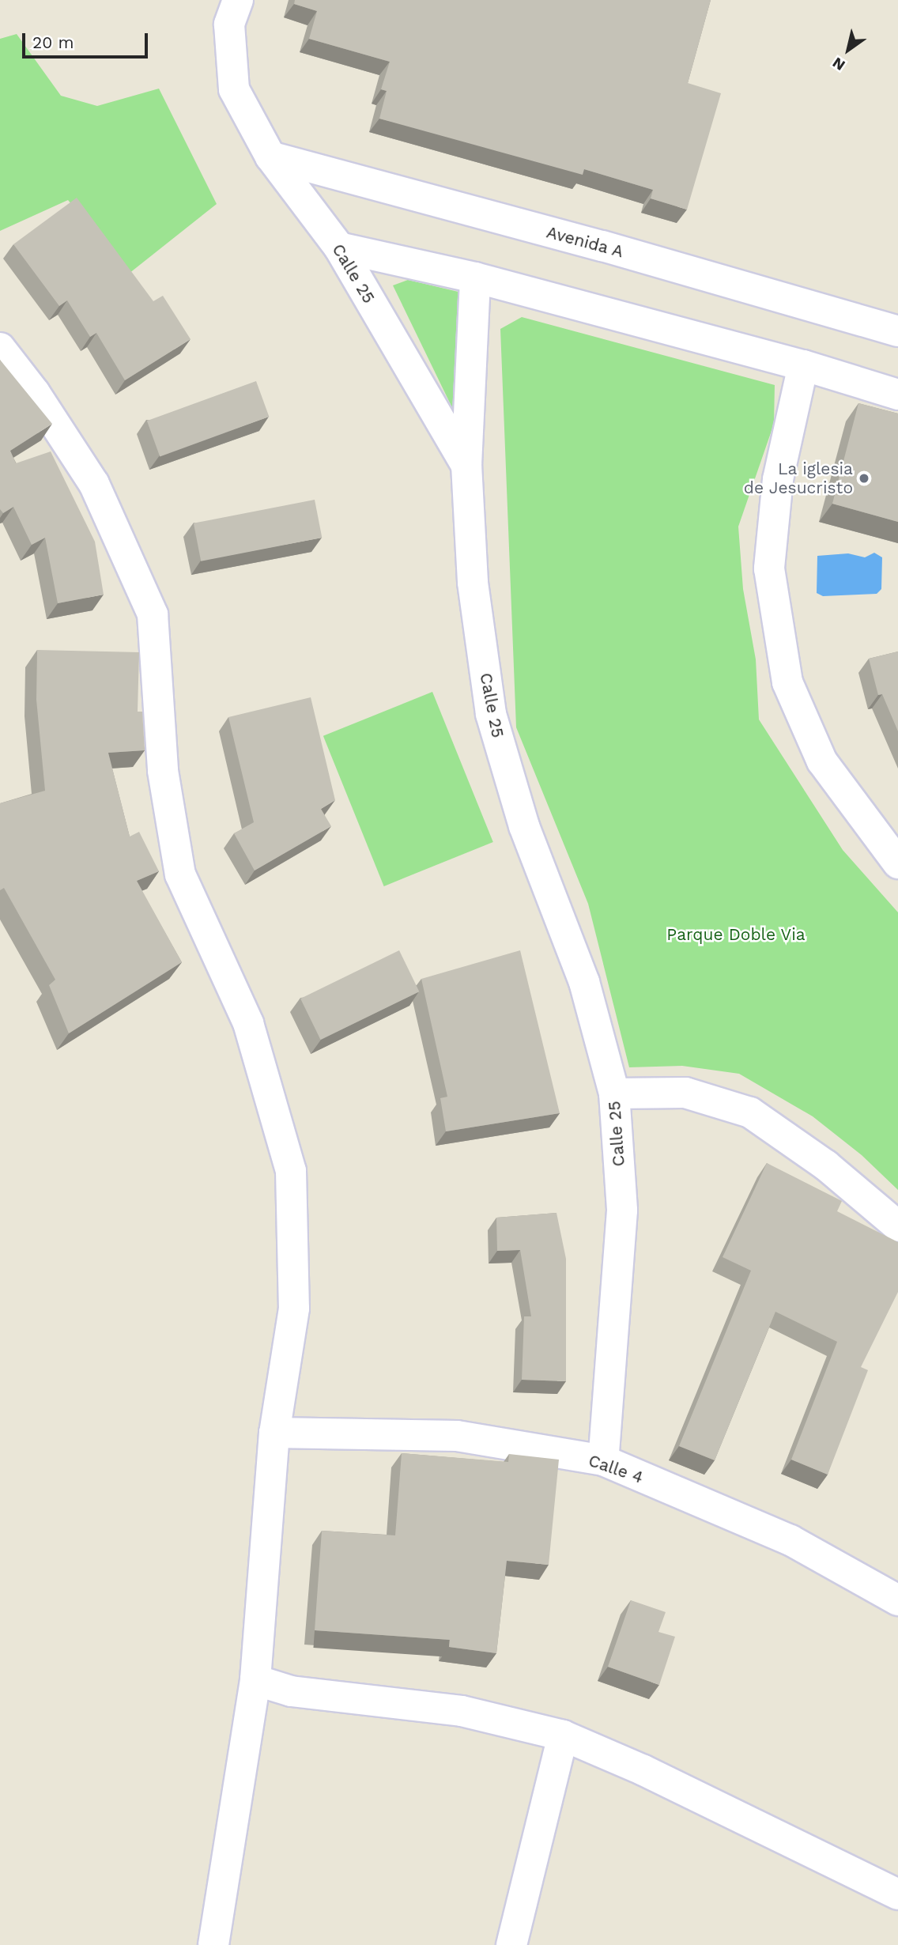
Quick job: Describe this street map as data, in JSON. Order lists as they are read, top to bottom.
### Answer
{
  "streets": {
    "street": ["Avenida A", "Calle 25", "Calle 4"]
  },
  "crossings": [
    ["Avenida A", "Calle 25"],
    ["Calle 25", "Calle 4"]
  ],
  "parks": ["Parque Doble Via"],
  "places": ["La iglesia de Jesucristo"],
  "scale_bar": "20 m",
  "north": "bottom left"
}
